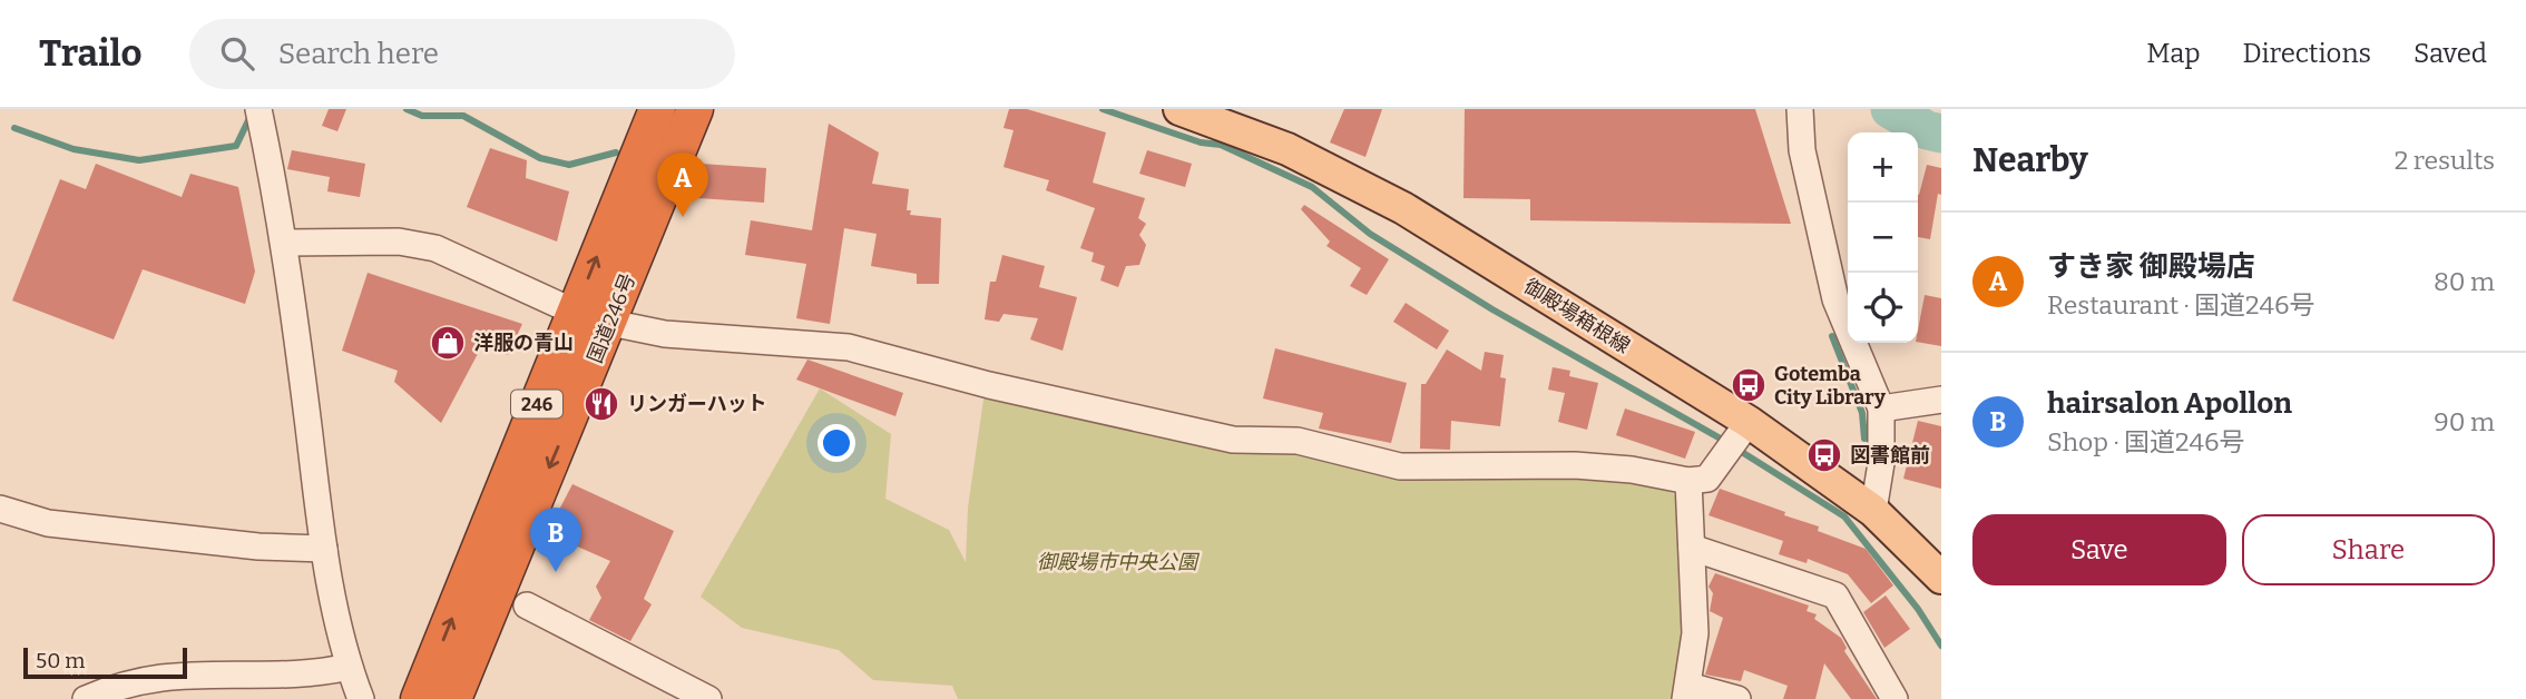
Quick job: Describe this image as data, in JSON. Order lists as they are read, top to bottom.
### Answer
{
  "streets": {
    "highway": ["国道246号", "246"],
    "main road": ["御殿場箱根線"]
  },
  "parks": ["御殿場市中央公園"],
  "places": {
    "shop": ["洋服の青山"],
    "bus stop": ["Gotemba City Library", "図書館前"],
    "restaurant": ["リンガーハット"]
  },
  "scale_bar": "50 m",
  "page": {
    "header": "Trailo",
    "search": "Search here",
    "nav": ["Map", "Directions", "Saved"],
    "heading": ["Nearby", "2 results"],
    "map_buttons": ["+", "−"],
    "pins": ["A", "B"],
    "list": [
      {
        "mark": "A",
        "name": "すき家 御殿場店",
        "note": "Restaurant · 国道246号",
        "value": "80 m"
      },
      {
        "mark": "B",
        "name": "hairsalon Apollon",
        "note": "Shop · 国道246号",
        "value": "90 m"
      }
    ],
    "buttons": ["Save", "Share"],
    "scale": "50 m"
  }
}
